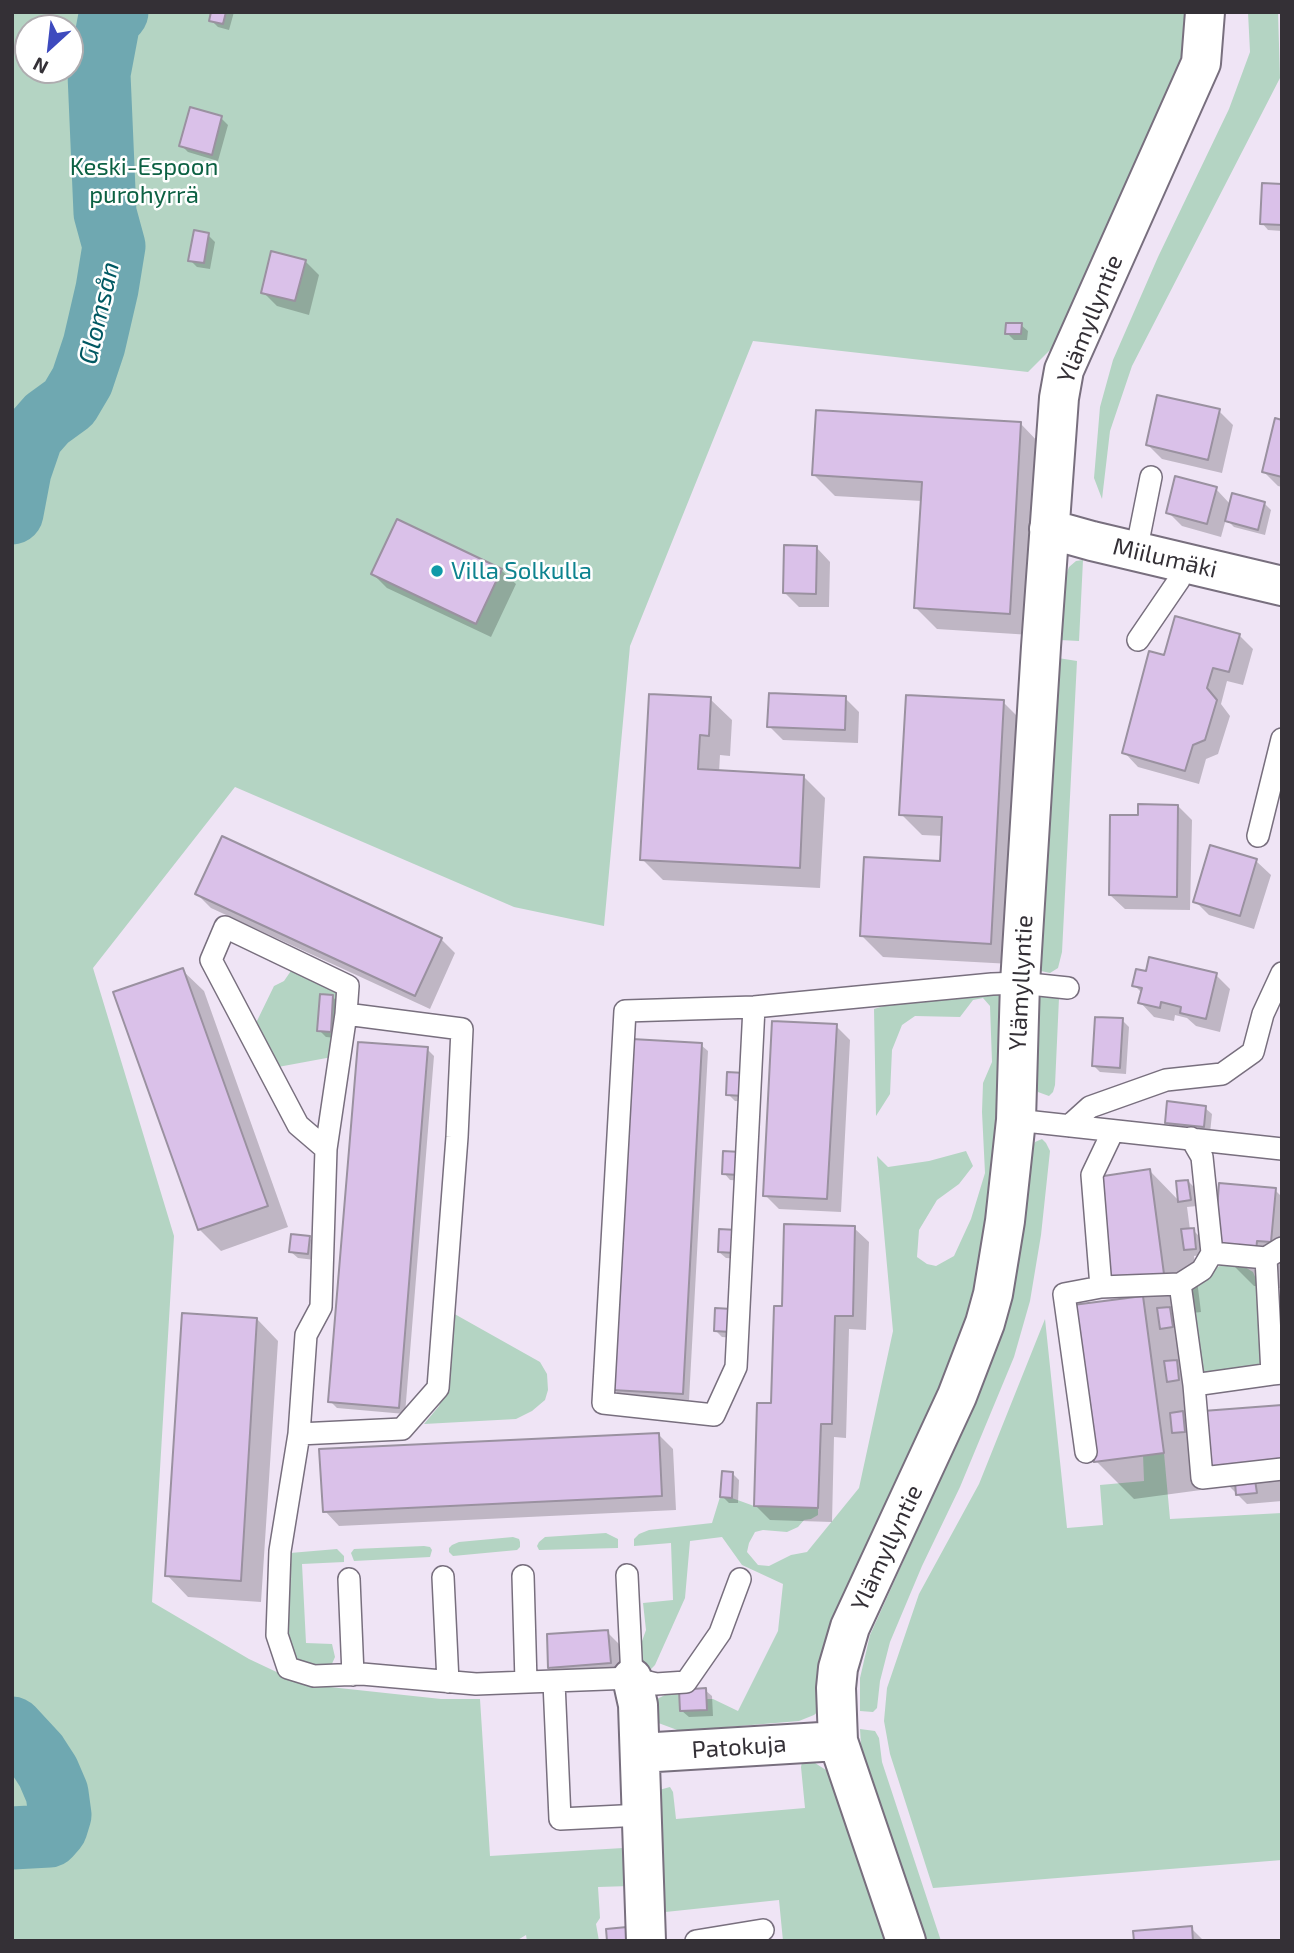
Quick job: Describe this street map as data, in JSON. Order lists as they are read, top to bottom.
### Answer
{
  "streets": {
    "street": ["Ylämyllyntie", "Miilumäki", "Patokuja"]
  },
  "crossings": [
    ["Ylämyllyntie", "Miilumäki"],
    ["Ylämyllyntie", "Patokuja"]
  ],
  "water": ["Glomsån"],
  "parks": ["Keski-Espoon purohyrrä"],
  "places": ["Villa Solkulla"],
  "north": "bottom left"
}
